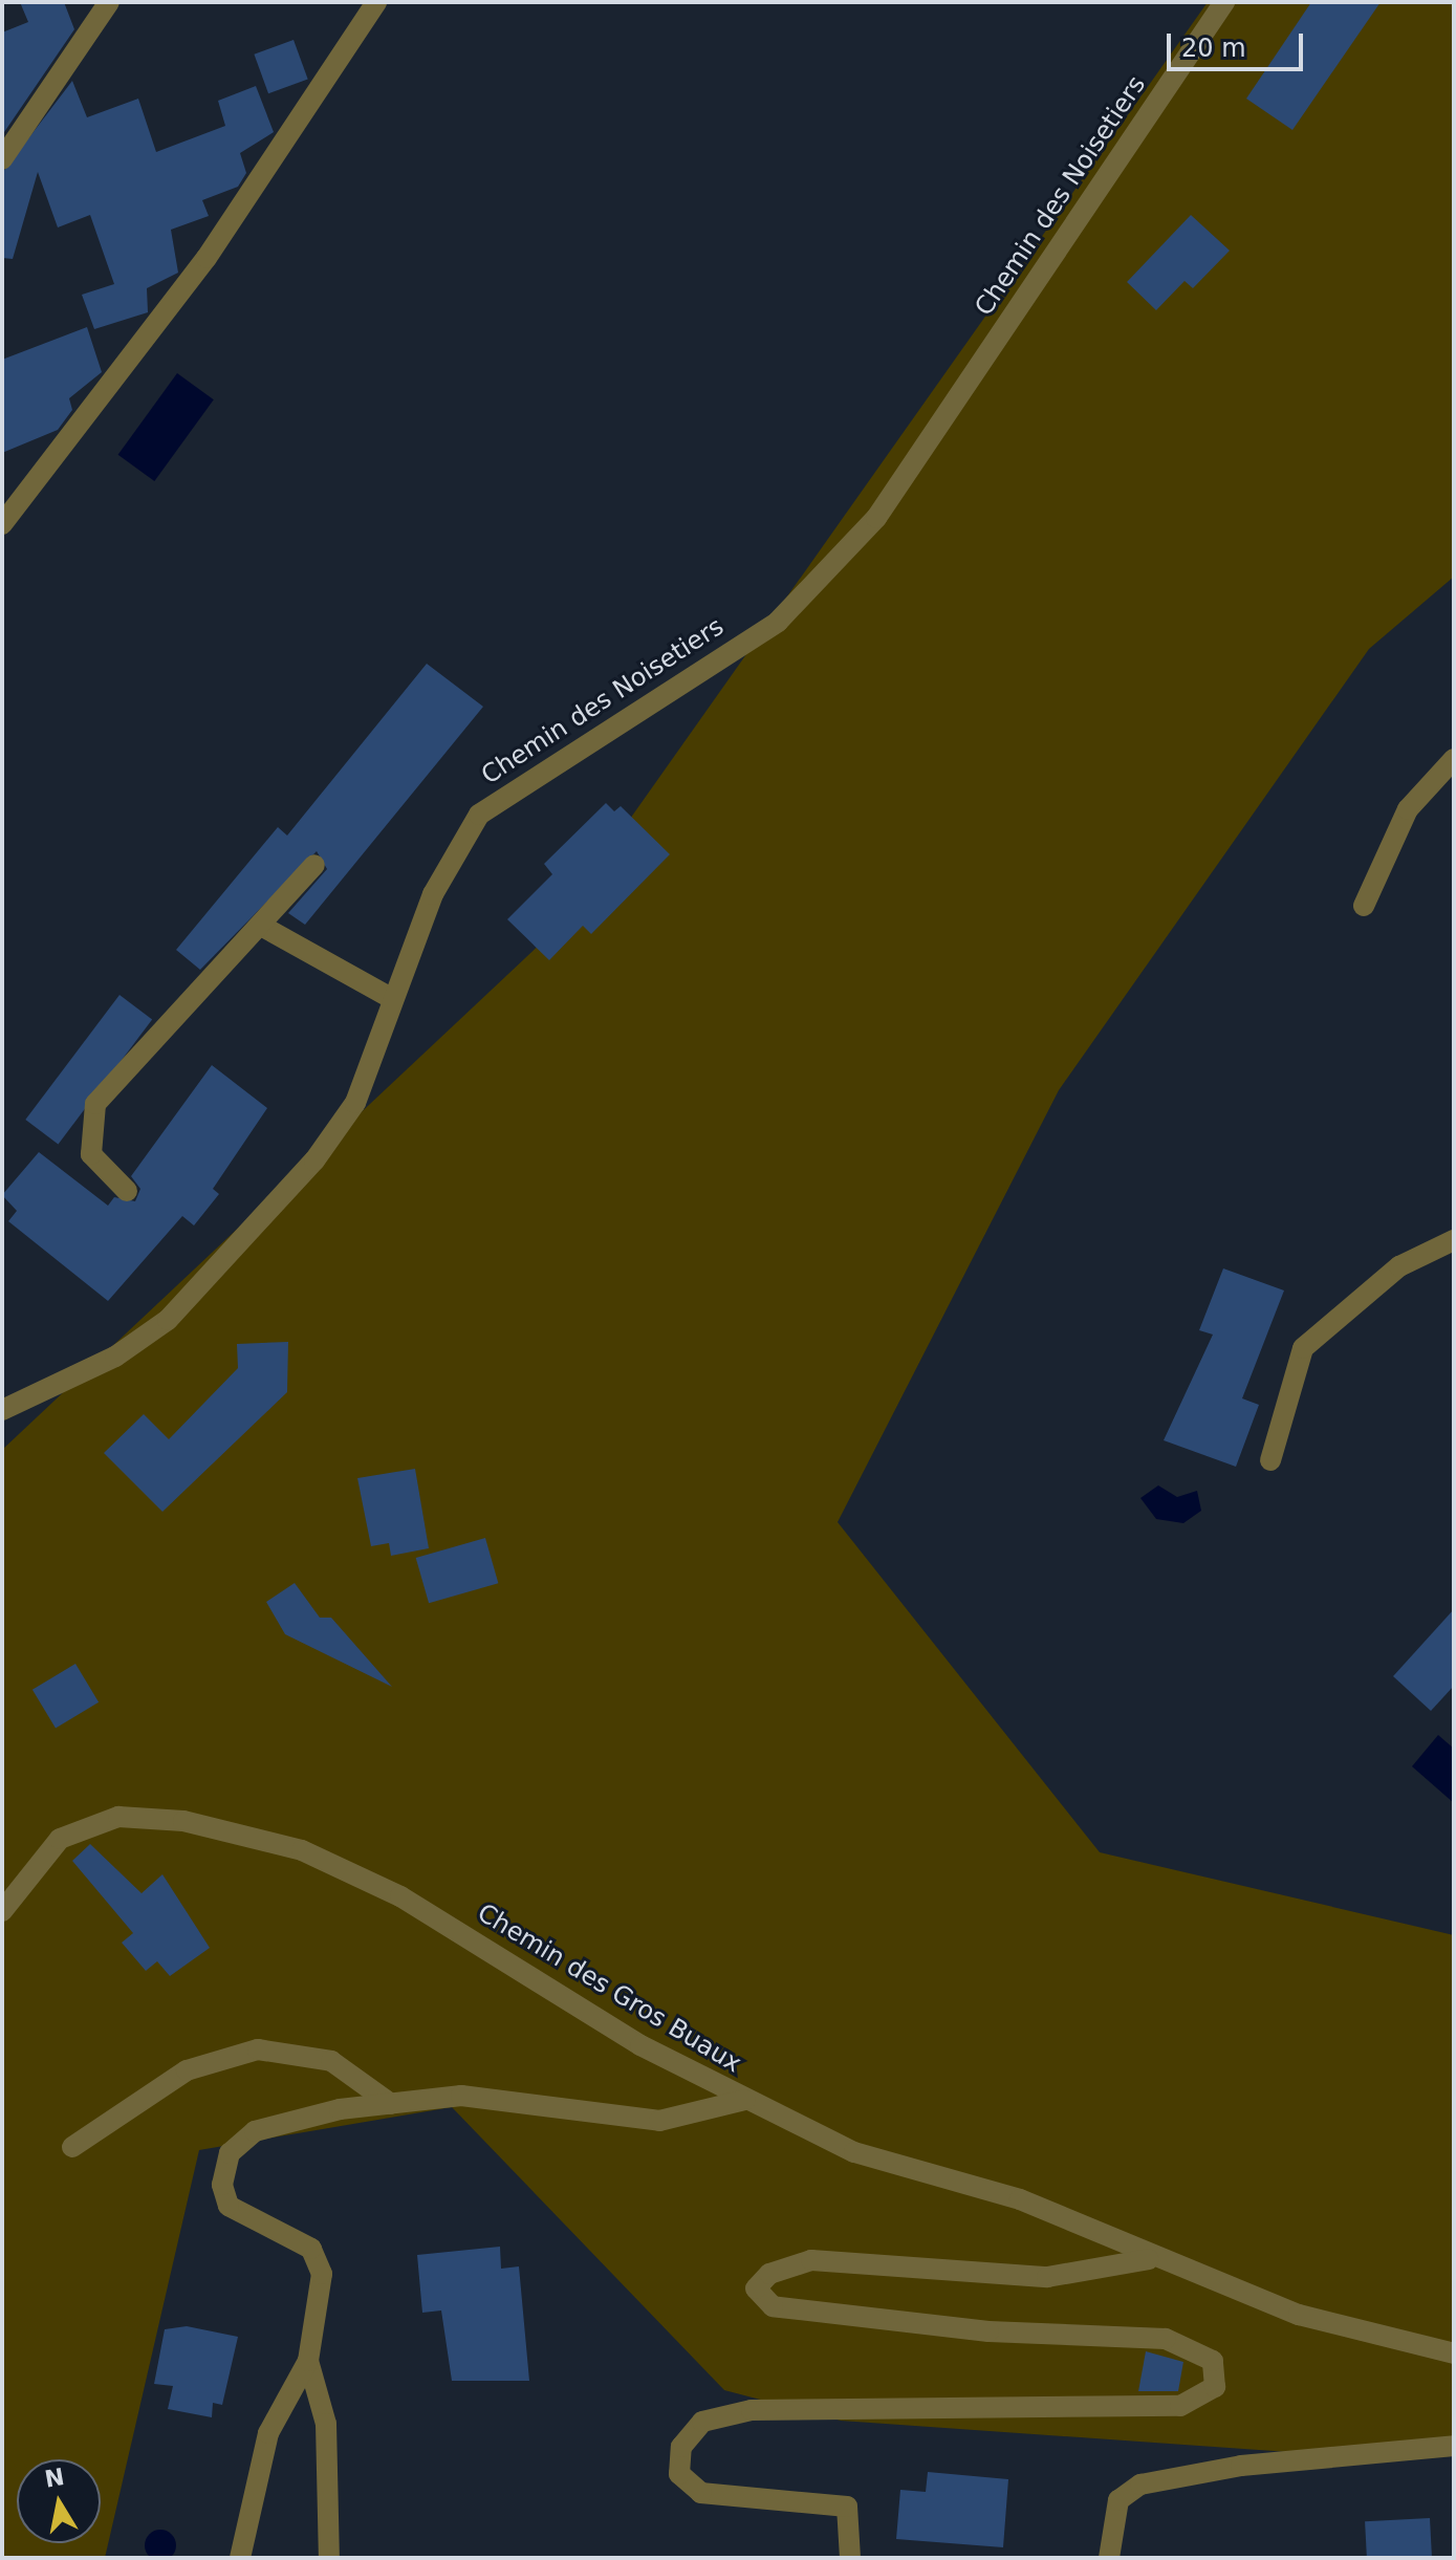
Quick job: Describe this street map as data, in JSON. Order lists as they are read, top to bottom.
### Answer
{
  "streets": {
    "street": ["Chemin des Noisetiers", "Chemin des Gros Buaux"]
  },
  "scale_bar": "20 m",
  "north": "top"
}
